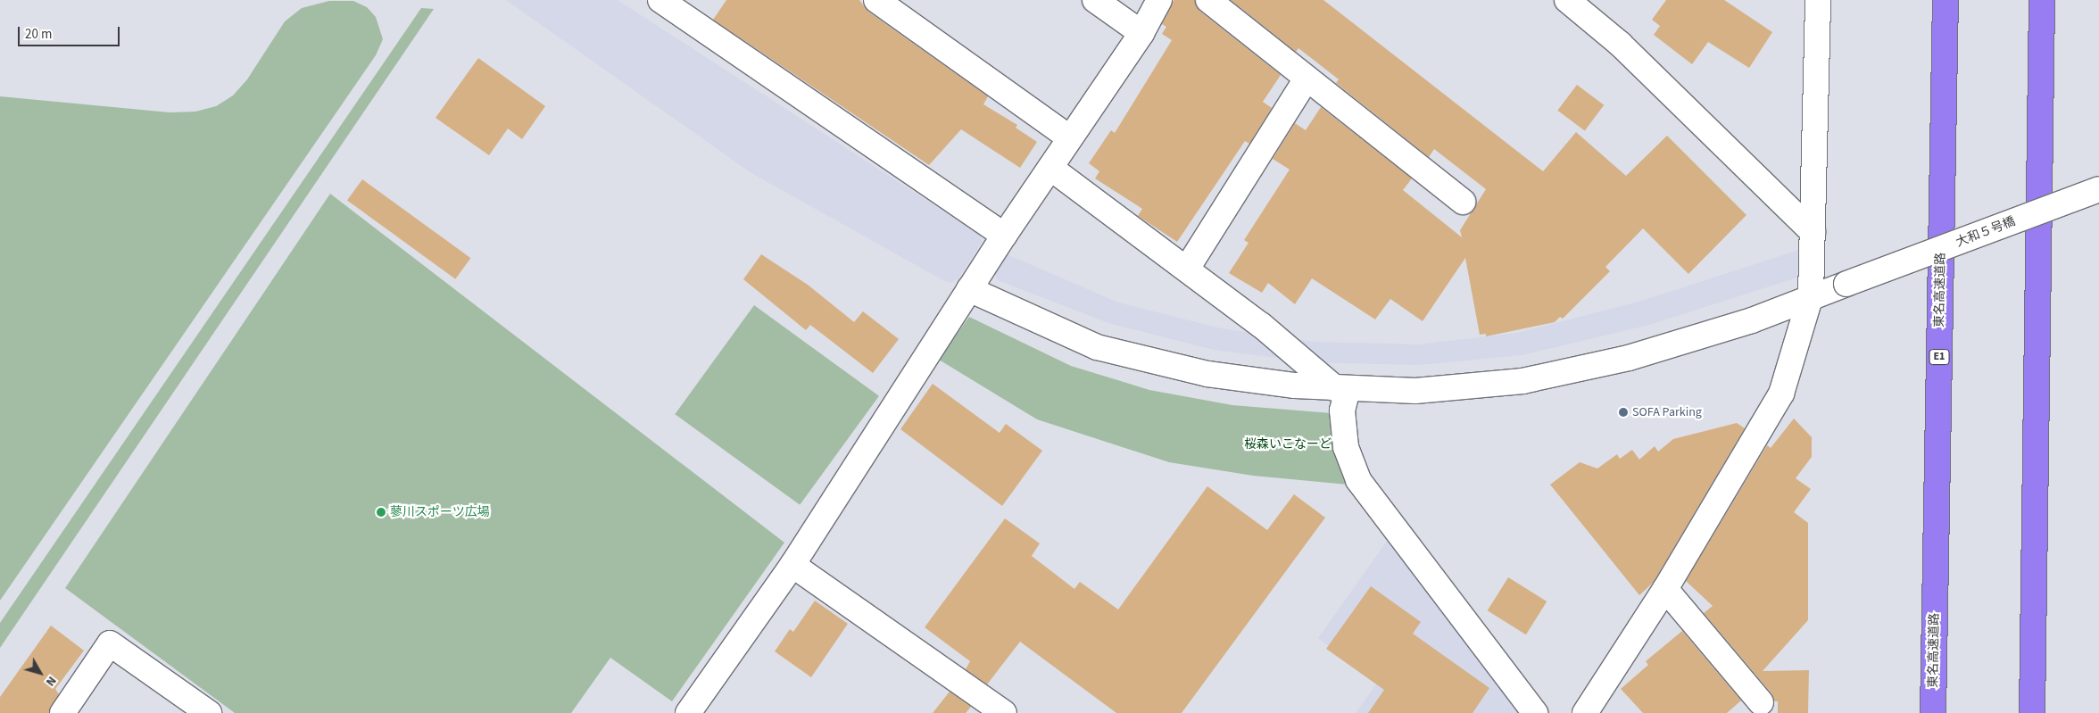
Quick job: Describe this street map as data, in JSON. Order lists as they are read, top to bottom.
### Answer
{
  "streets": {
    "highway": ["東名高速道路", "E1"],
    "street": ["大和５号橋"]
  },
  "parks": ["桜森いこなーど"],
  "places": ["SOFA Parking", "蓼川スポーツ広場"],
  "scale_bar": "20 m",
  "north": "bottom right"
}
